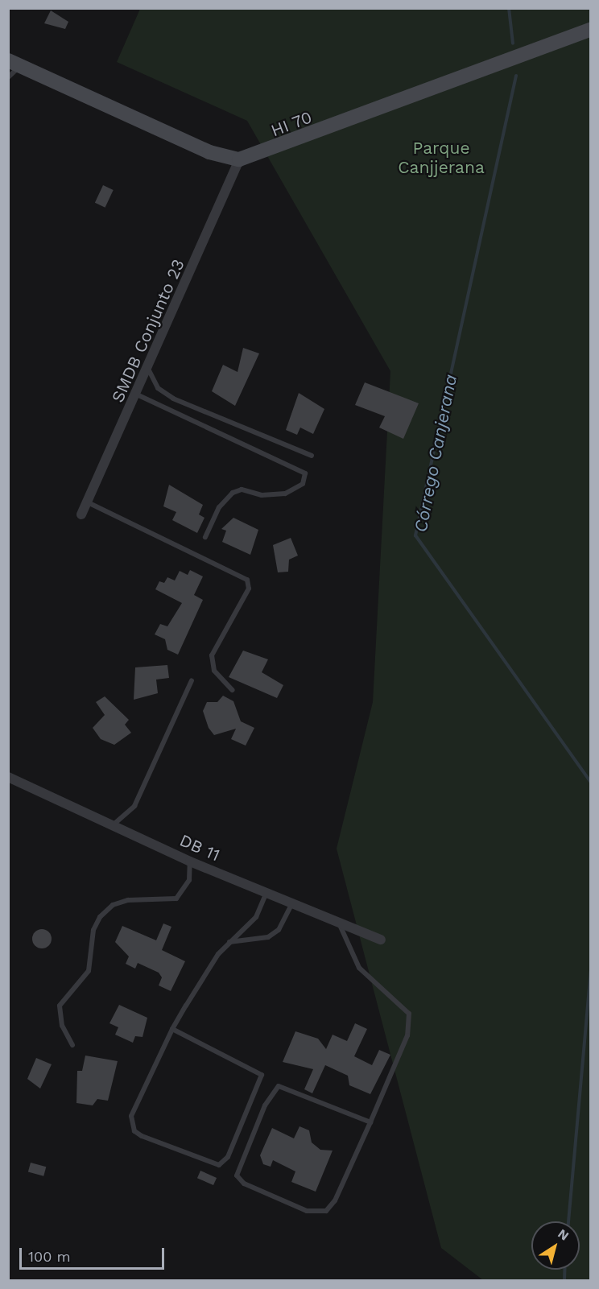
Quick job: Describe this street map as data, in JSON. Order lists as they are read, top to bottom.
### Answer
{
  "streets": {
    "street": ["HI 70", "SMDB Conjunto 23", "DB 11"]
  },
  "crossings": [
    ["HI 70", "SMDB Conjunto 23"]
  ],
  "water": ["Córrego Canjerana"],
  "parks": ["Parque Canjjerana"],
  "scale_bar": "100 m",
  "north": "top right"
}
